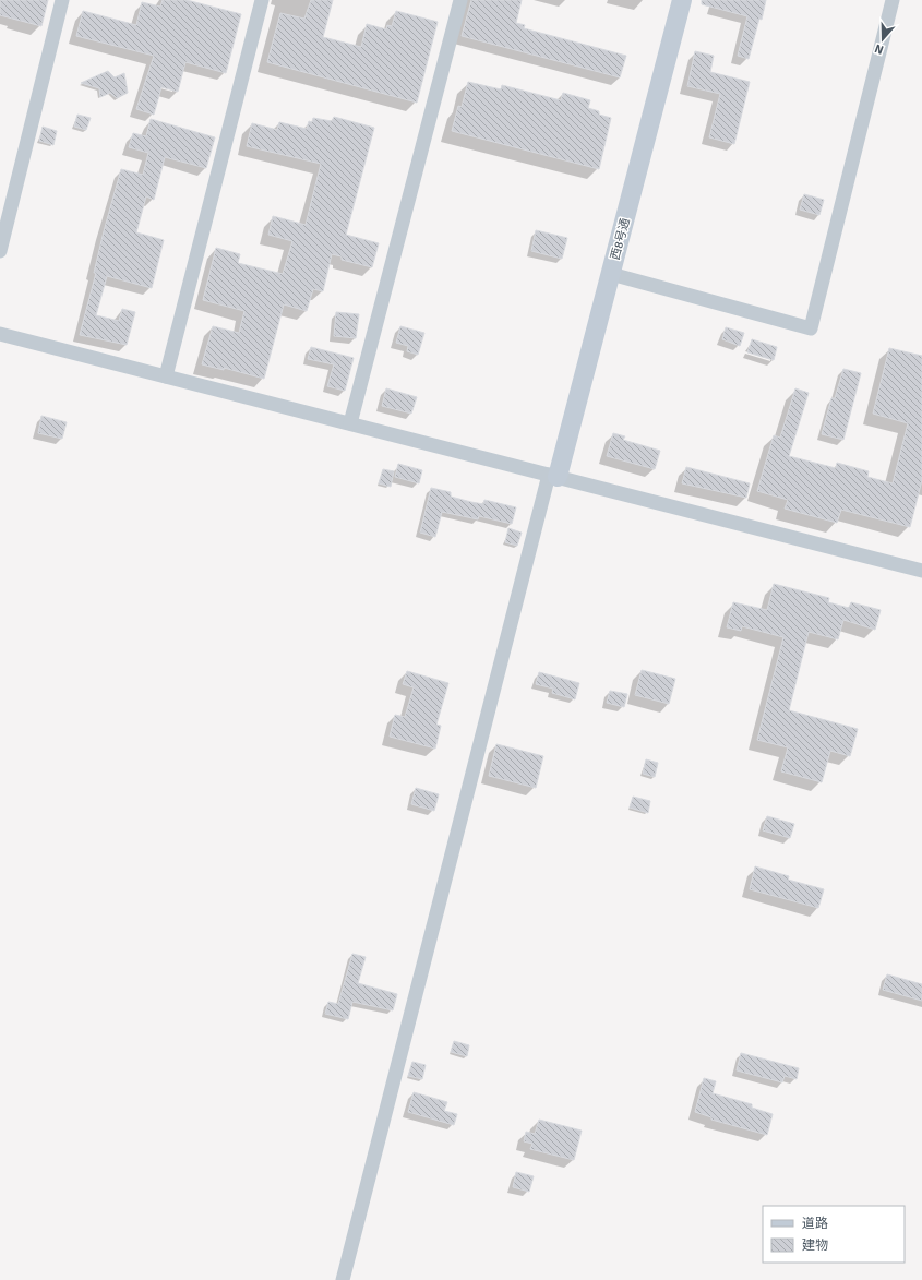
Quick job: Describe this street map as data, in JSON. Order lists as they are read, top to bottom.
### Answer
{
  "streets": {
    "street": ["西8号通"]
  },
  "legend": ["道路", "建物"],
  "north": "bottom"
}
